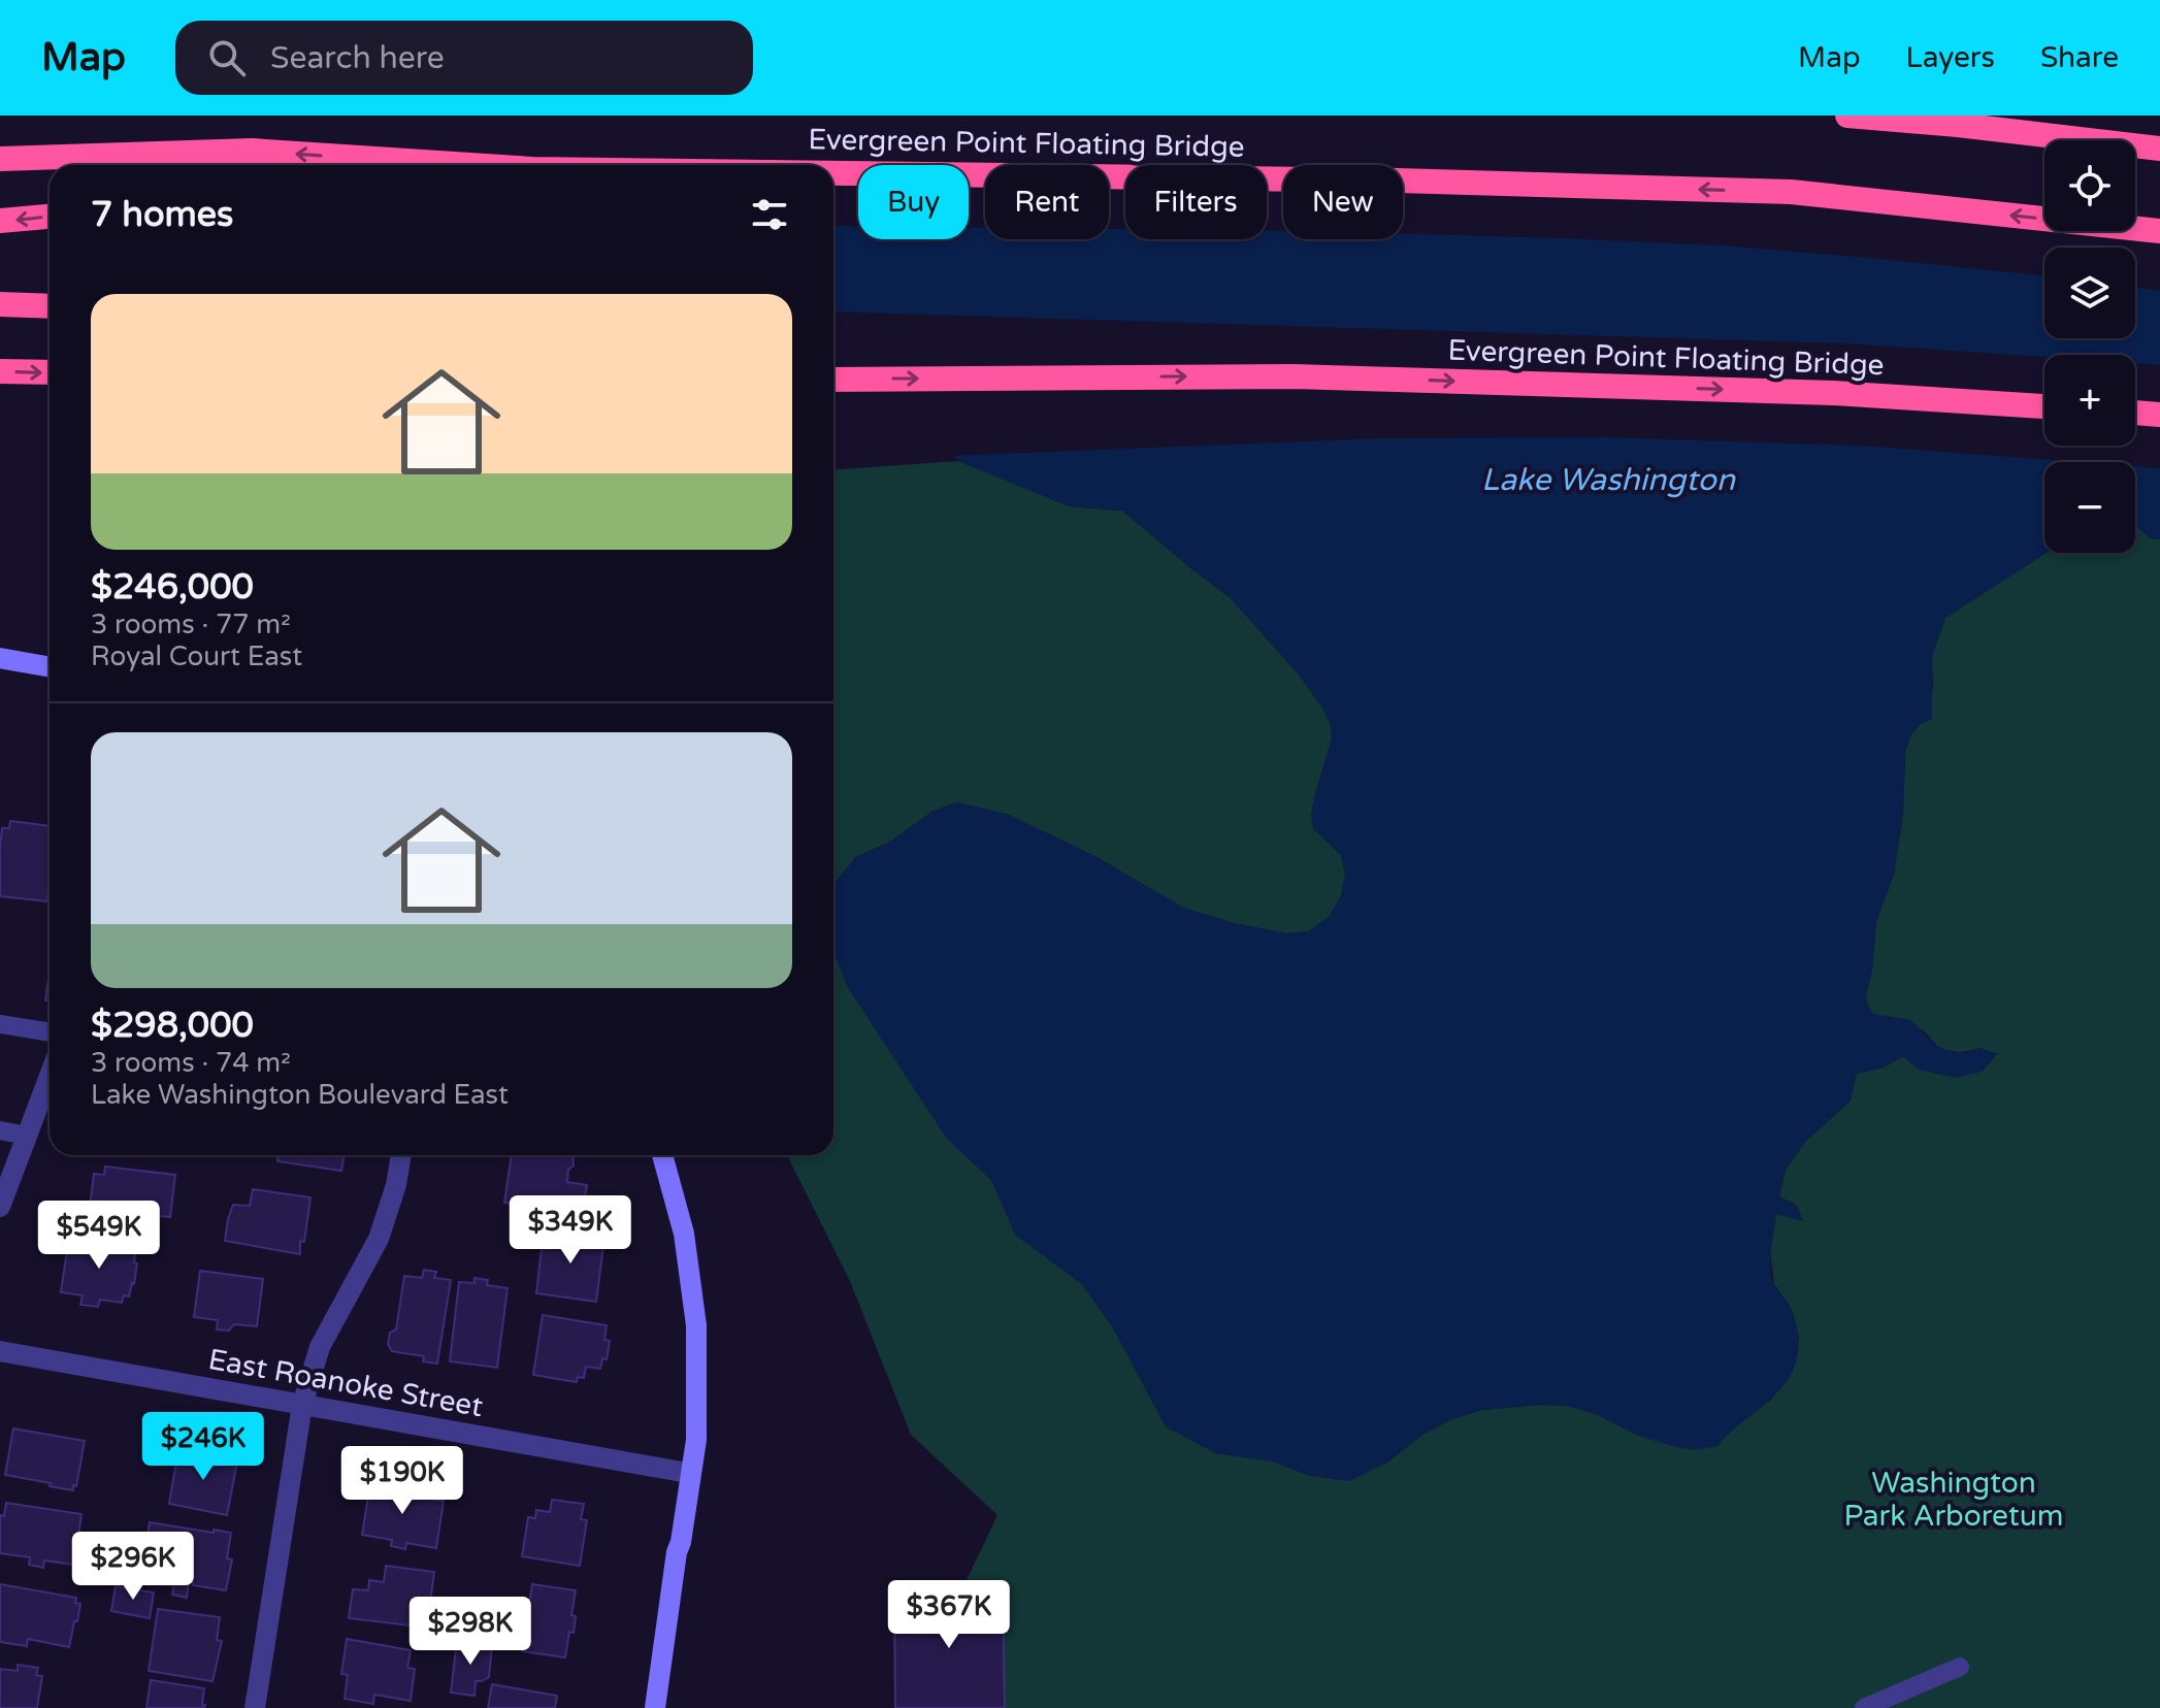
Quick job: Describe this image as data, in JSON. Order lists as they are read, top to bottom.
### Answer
{
  "streets": {
    "highway": ["Evergreen Point Floating Bridge"],
    "street": ["East Roanoke Street"]
  },
  "water": ["Lake Washington"],
  "parks": ["Washington Park Arboretum"],
  "page": {
    "header": "Map",
    "search": "Search here",
    "nav": ["Map", "Layers", "Share"],
    "map_buttons": ["+", "−"],
    "chip": [
      "Buy",
      "Rent",
      "Filters",
      "New"
    ],
    "heading": "7 homes",
    "list": [
      {
        "name": "$246,000",
        "note": "3 rooms · 77 m² · Royal Court East"
      },
      {
        "name": "$298,000",
        "note": "3 rooms · 74 m² · Lake Washington Boulevard East"
      }
    ],
    "price": [
      "$349K",
      "$549K",
      "$246K",
      "$190K",
      "$296K",
      "$367K",
      "$298K"
    ]
  }
}
